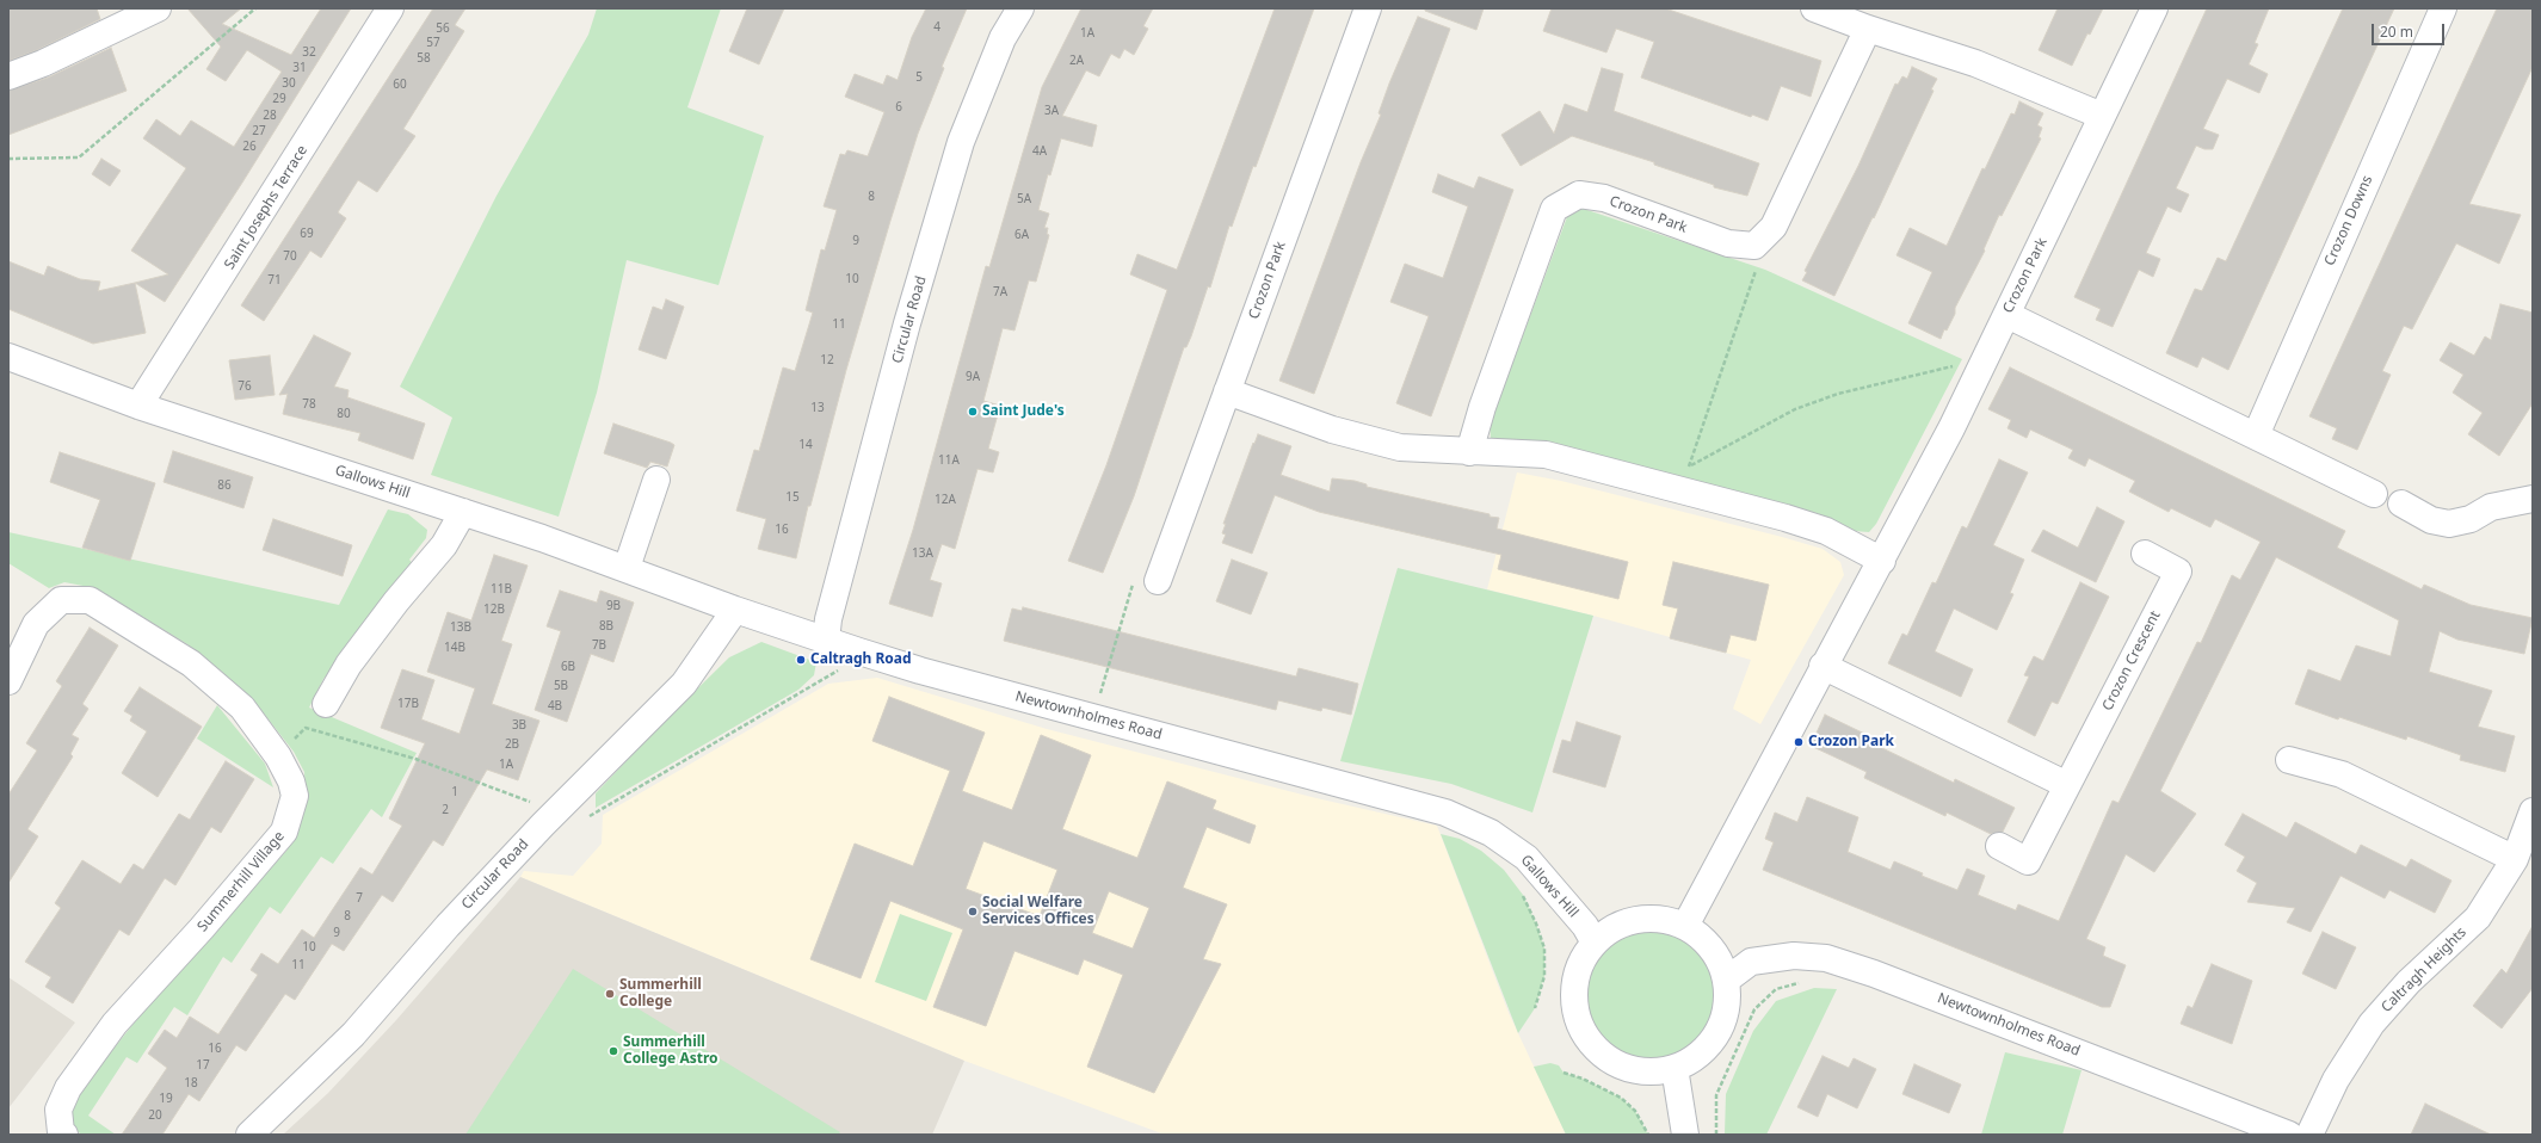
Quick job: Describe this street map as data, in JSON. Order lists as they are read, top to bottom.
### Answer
{
  "streets": {
    "street": [
      "Saint Josephs Terrace",
      "Crozon Park",
      "Crozon Downs",
      "Circular Road",
      "Gallows Hill",
      "Crozon Crescent",
      "Newtownholmes Road",
      "Summerhill Village",
      "Caltragh Heights"
    ]
  },
  "crossings": [
    ["Saint Josephs Terrace", "Gallows Hill"],
    ["Crozon Park", "Gallows Hill"],
    ["Crozon Park", "Newtownholmes Road"],
    ["Circular Road", "Gallows Hill"],
    ["Circular Road", "Newtownholmes Road"],
    ["Gallows Hill", "Newtownholmes Road"]
  ],
  "places": [
    "Saint Jude's",
    "Caltragh Road",
    "Crozon Park",
    "Social Welfare Services Offices",
    "Summerhill College",
    "Summerhill College Astro"
  ],
  "house_numbers": [
    "4",
    "56",
    "1A",
    "57",
    "32",
    "58",
    "2A",
    "31",
    "5",
    "30",
    "60",
    "29",
    "6",
    "3A",
    "28",
    "27",
    "26",
    "4A",
    "8",
    "5A",
    "69",
    "6A",
    "9",
    "70",
    "10",
    "71",
    "7A",
    "11",
    "12",
    "9A",
    "76",
    "78",
    "13",
    "80",
    "14",
    "11A",
    "86",
    "15",
    "12A",
    "16",
    "13A",
    "11B",
    "9B",
    "12B",
    "8B",
    "13B",
    "7B",
    "14B",
    "6B",
    "5B",
    "17B",
    "4B",
    "3B",
    "2B",
    "1A",
    "1",
    "2",
    "7",
    "8",
    "9",
    "10",
    "11",
    "16",
    "17",
    "18",
    "19",
    "20"
  ],
  "scale_bar": "20 m"
}
